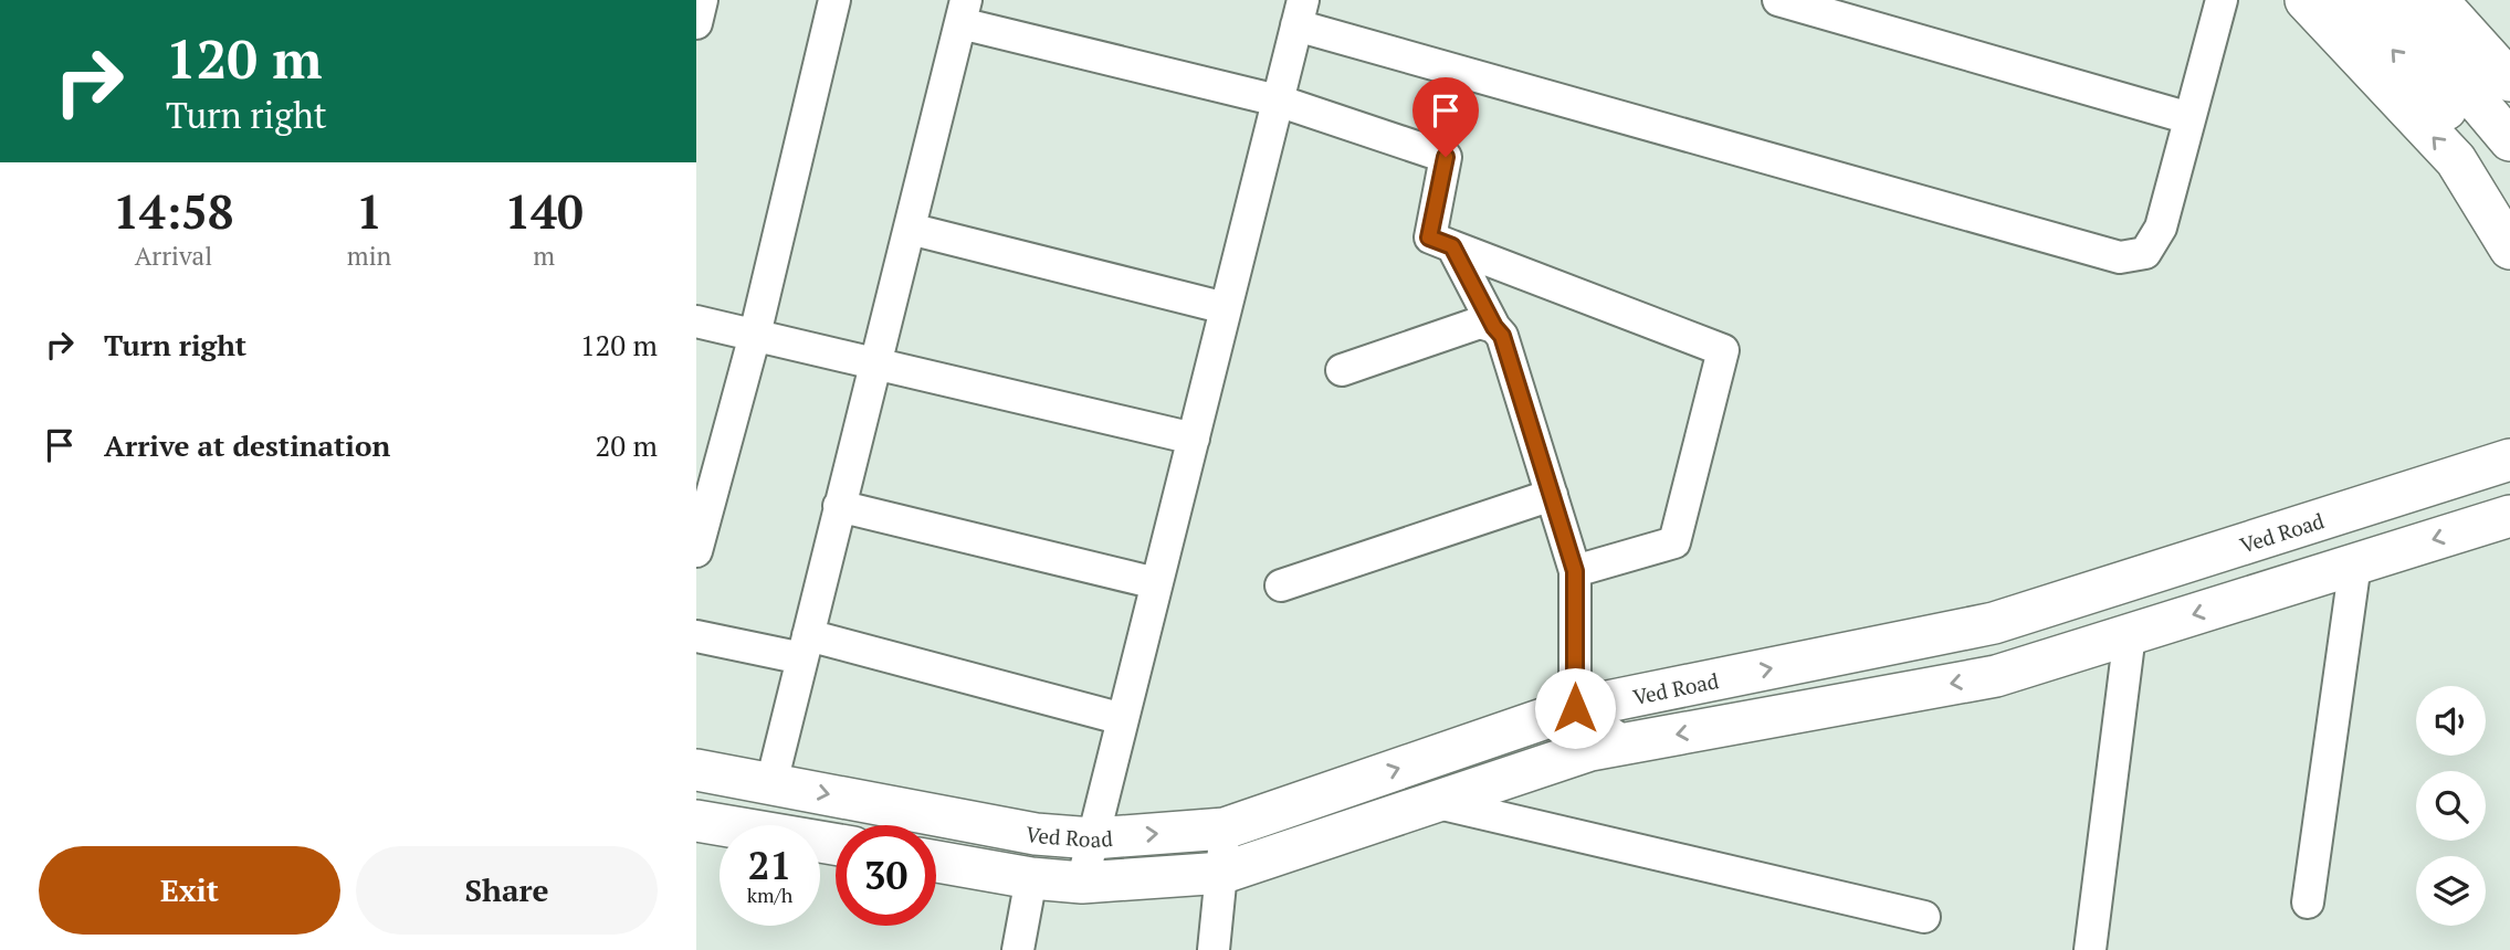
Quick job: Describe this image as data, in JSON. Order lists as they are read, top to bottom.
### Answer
{
  "streets": {
    "main road": ["Ved Road"]
  },
  "page": {
    "turn": ["120 m", "Turn right"],
    "eta": [
      "14:58",
      "Arrival",
      "1",
      "min",
      "140",
      "m"
    ],
    "list": [
      {
        "name": "Turn right",
        "value": "120 m"
      },
      {
        "name": "Arrive at destination",
        "value": "20 m"
      }
    ],
    "speed": "21 km/h",
    "limit": "30",
    "buttons": ["Exit", "Share"]
  }
}
